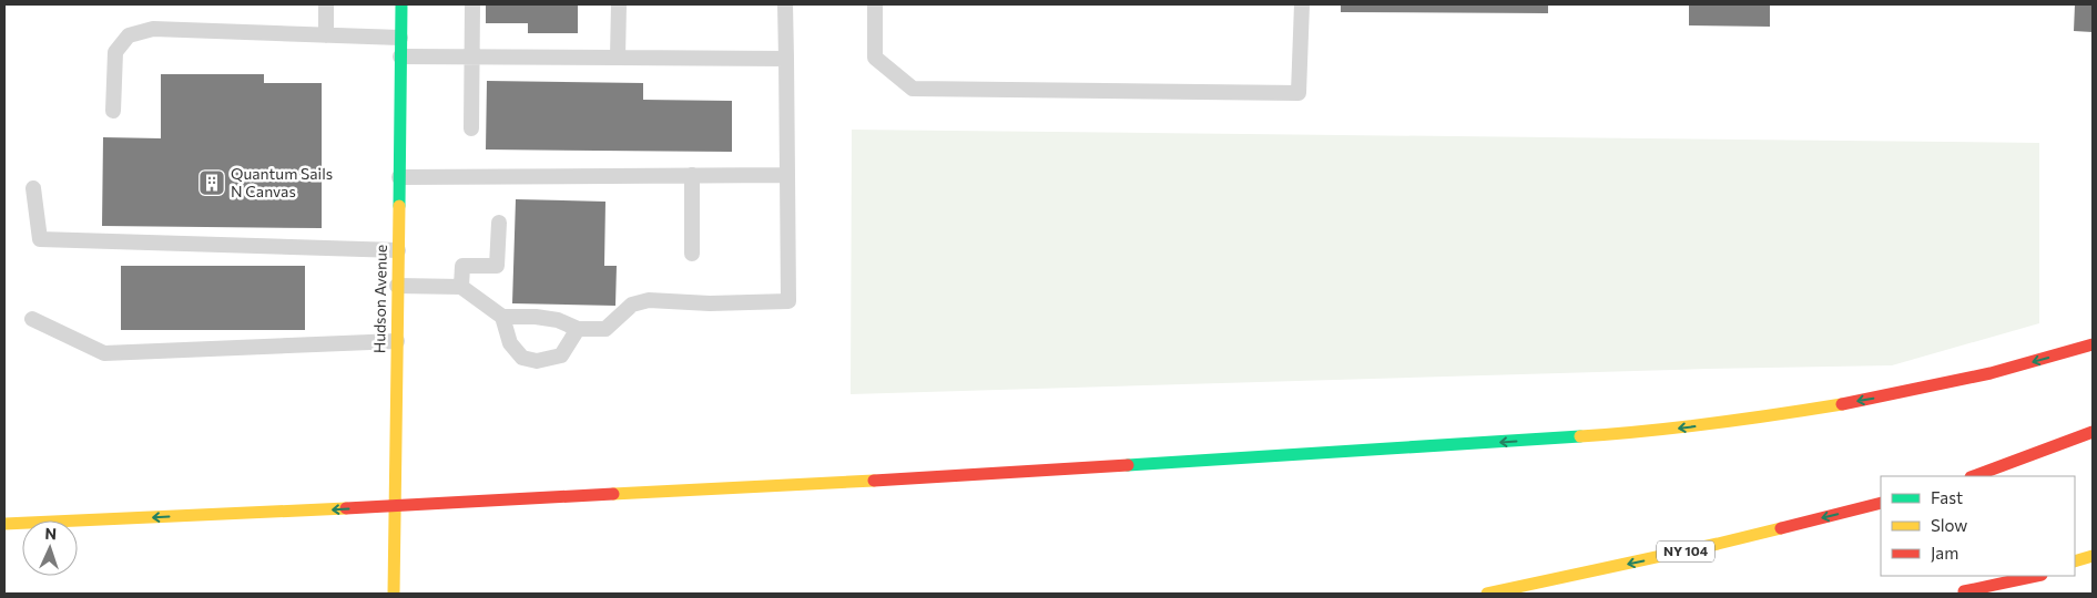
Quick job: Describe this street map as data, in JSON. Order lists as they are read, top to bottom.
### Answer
{
  "streets": {
    "main road": ["Hudson Avenue", "NY 104"]
  },
  "places": {
    "building": ["Quantum Sails N Canvas"]
  },
  "legend": ["Fast", "Slow", "Jam"],
  "north": "top"
}
